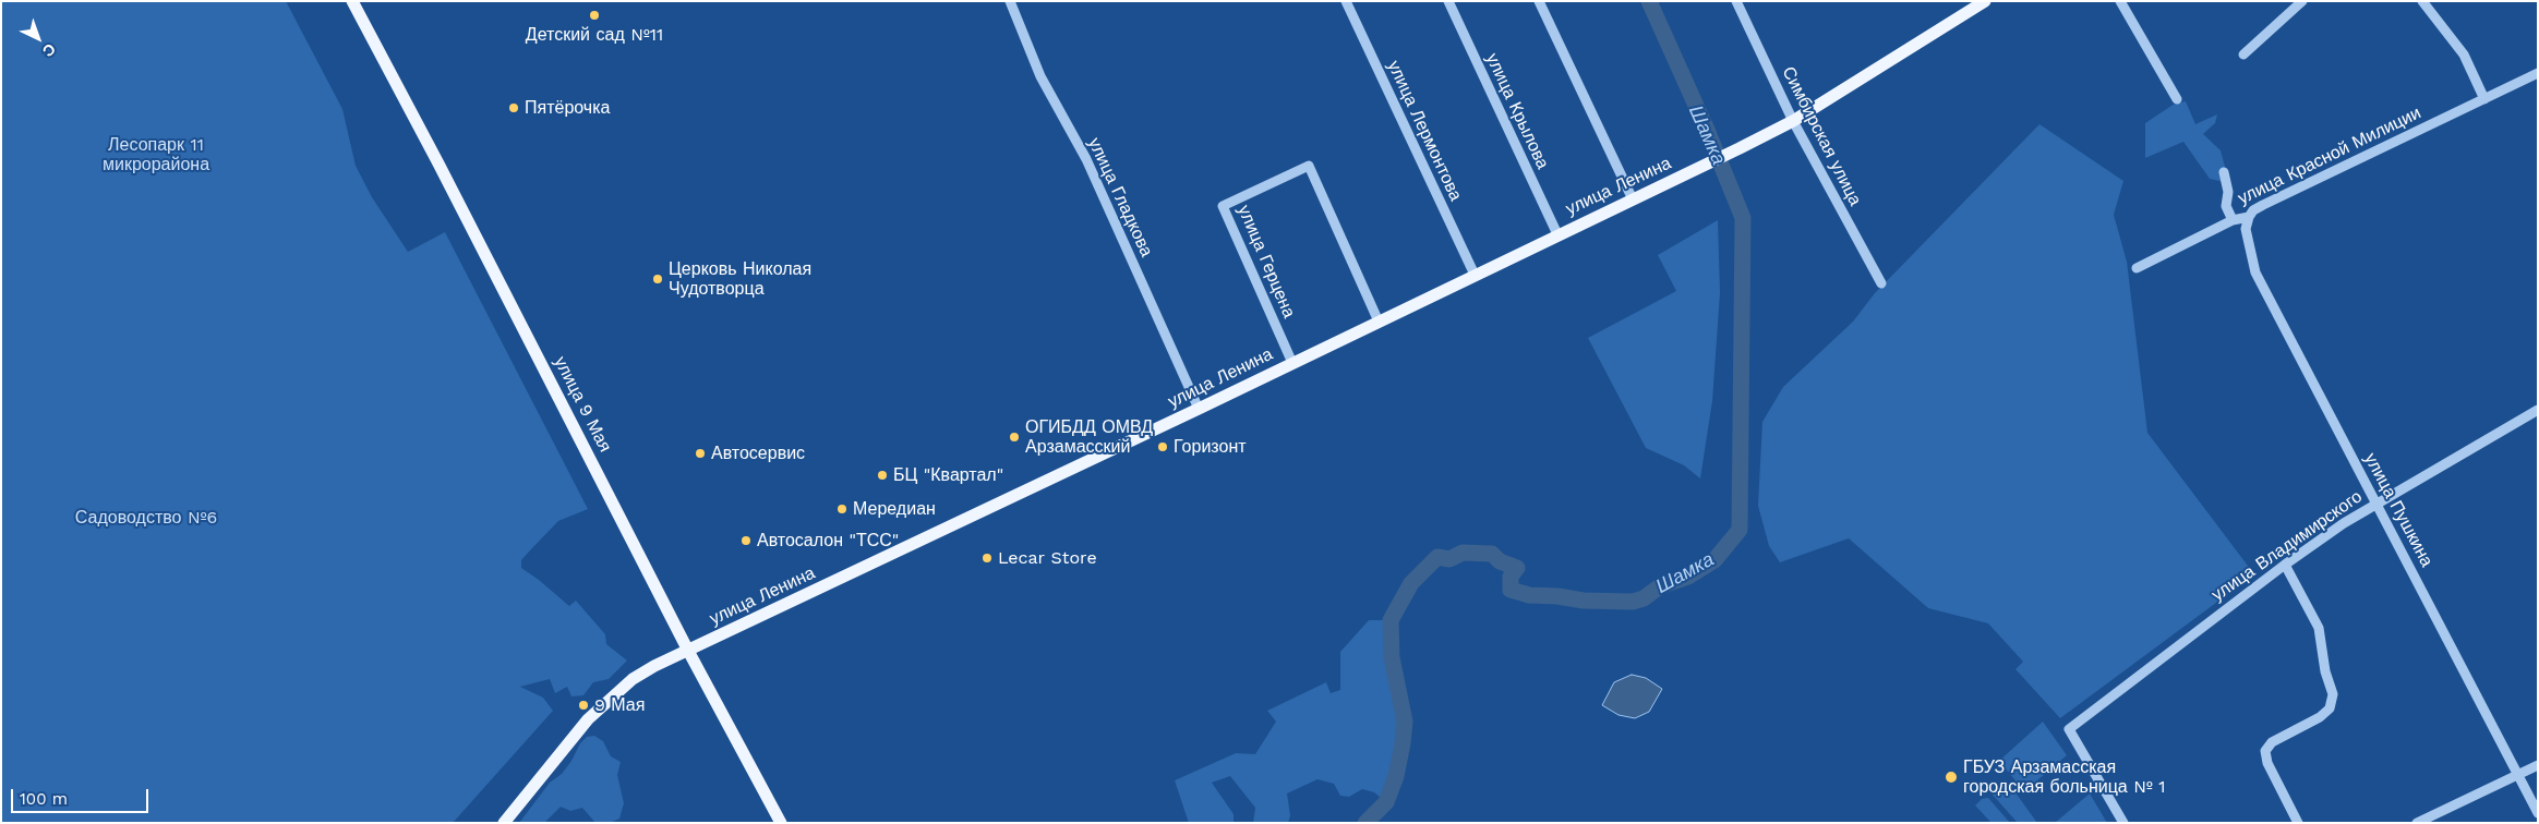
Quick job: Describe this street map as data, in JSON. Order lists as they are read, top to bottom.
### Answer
{
  "streets": {
    "main road": ["улица Ленина", "улица 9 Мая"],
    "street": [
      "улица Крылова",
      "улица Лермонтова",
      "Симбирская улица",
      "улица Красной Милиции",
      "улица Гладкова",
      "улица Герцена",
      "улица Пушкина",
      "улица Владимирского"
    ]
  },
  "crossings": [
    ["улица Крылова", "улица Ленина"],
    ["улица Лермонтова", "улица Ленина"],
    ["Симбирская улица", "улица Ленина"],
    ["улица Красной Милиции", "улица Пушкина"],
    ["улица Ленина", "улица Гладкова"],
    ["улица Ленина", "улица Герцена"],
    ["улица Ленина", "улица 9 Мая"],
    ["улица Пушкина", "улица Владимирского"]
  ],
  "water": ["Шамка"],
  "parks": ["Лесопарк 11 микрорайона", "Садоводство №6"],
  "places": [
    "Детский сад №11",
    "Пятёрочка",
    "Церковь Николая Чудотворца",
    "ОГИБДД ОМВД Арзамасский",
    "Горизонт",
    "Автосервис",
    "БЦ \"Квартал\"",
    "Мередиан",
    "Автосалон \"ТСС\"",
    "Lecar Store",
    "9 Мая",
    "ГБУЗ Арзамасская городская больница № 1"
  ],
  "scale_bar": "100 m",
  "north": "bottom right"
}
